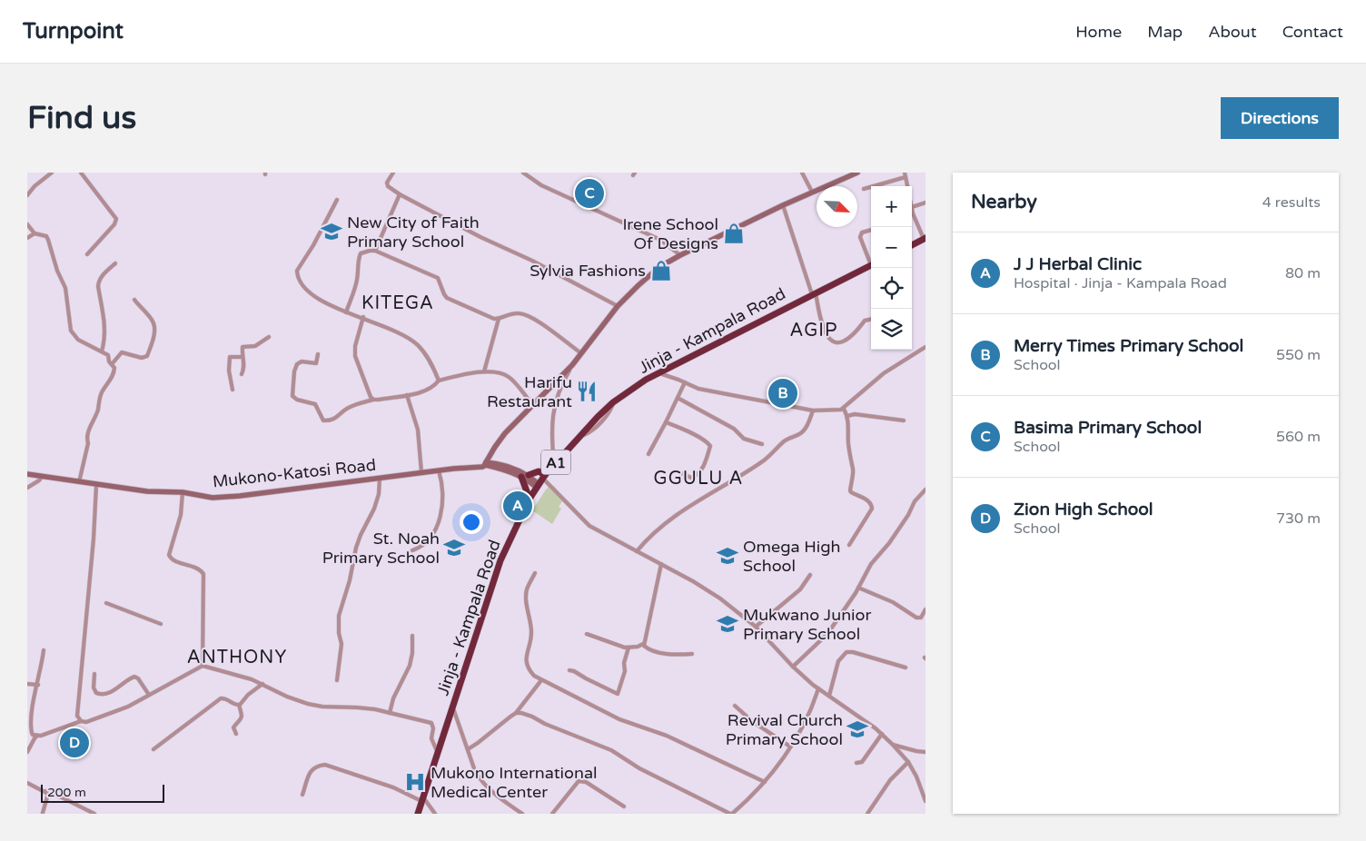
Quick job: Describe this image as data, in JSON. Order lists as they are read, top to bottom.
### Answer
{
  "streets": {
    "highway": ["Jinja - Kampala Road", "A1"],
    "main road": ["Mukono-Katosi Road"]
  },
  "crossings": [
    ["Jinja - Kampala Road", "Mukono-Katosi Road"]
  ],
  "districts": [
    "KITEGA",
    "AGIP",
    "GGULU A",
    "ANTHONY"
  ],
  "places": {
    "school or university": [
      "New City of Faith Primary School",
      "St. Noah Primary School",
      "Omega High School",
      "Mukwano Junior Primary School",
      "Revival Church Primary School"
    ],
    "shop": ["Irene School Of Designs", "Sylvia Fashions"],
    "restaurant": ["Harifu Restaurant"],
    "hospital": ["Mukono International Medical Center"]
  },
  "scale_bar": "200 m",
  "north": "bottom right",
  "page": {
    "header": "Turnpoint",
    "nav": [
      "Home",
      "Map",
      "About",
      "Contact"
    ],
    "buttons": "Directions",
    "title": "Find us",
    "heading": ["Nearby", "4 results"],
    "pins": [
      "C",
      "B",
      "A",
      "D"
    ],
    "map_buttons": ["+", "−"],
    "list": [
      {
        "mark": "A",
        "name": "J J Herbal Clinic",
        "note": "Hospital · Jinja - Kampala Road",
        "value": "80 m"
      },
      {
        "mark": "B",
        "name": "Merry Times Primary School",
        "note": "School",
        "value": "550 m"
      },
      {
        "mark": "C",
        "name": "Basima Primary School",
        "note": "School",
        "value": "560 m"
      },
      {
        "mark": "D",
        "name": "Zion High School",
        "note": "School",
        "value": "730 m"
      }
    ],
    "scale": "200 m"
  }
}
